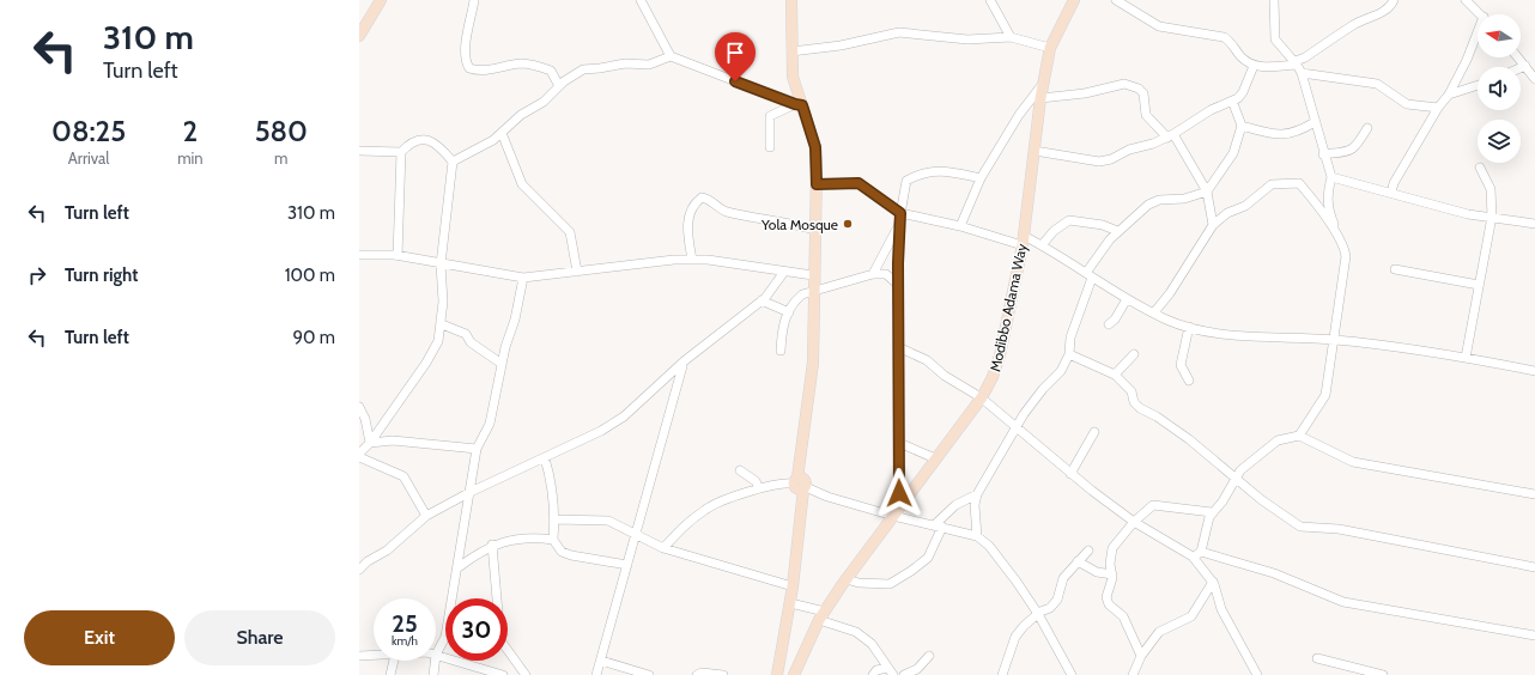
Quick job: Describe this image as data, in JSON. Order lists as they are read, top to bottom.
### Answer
{
  "streets": {
    "main road": ["Modibbo Adama Way"]
  },
  "places": ["Yola Mosque"],
  "north": "left",
  "page": {
    "turn": ["310 m", "Turn left"],
    "eta": [
      "08:25",
      "Arrival",
      "2",
      "min",
      "580",
      "m"
    ],
    "list": [
      {
        "name": "Turn left",
        "value": "310 m"
      },
      {
        "name": "Turn right",
        "value": "100 m"
      },
      {
        "name": "Turn left",
        "value": "90 m"
      }
    ],
    "speed": "25 km/h",
    "limit": "30",
    "buttons": ["Exit", "Share"]
  }
}
